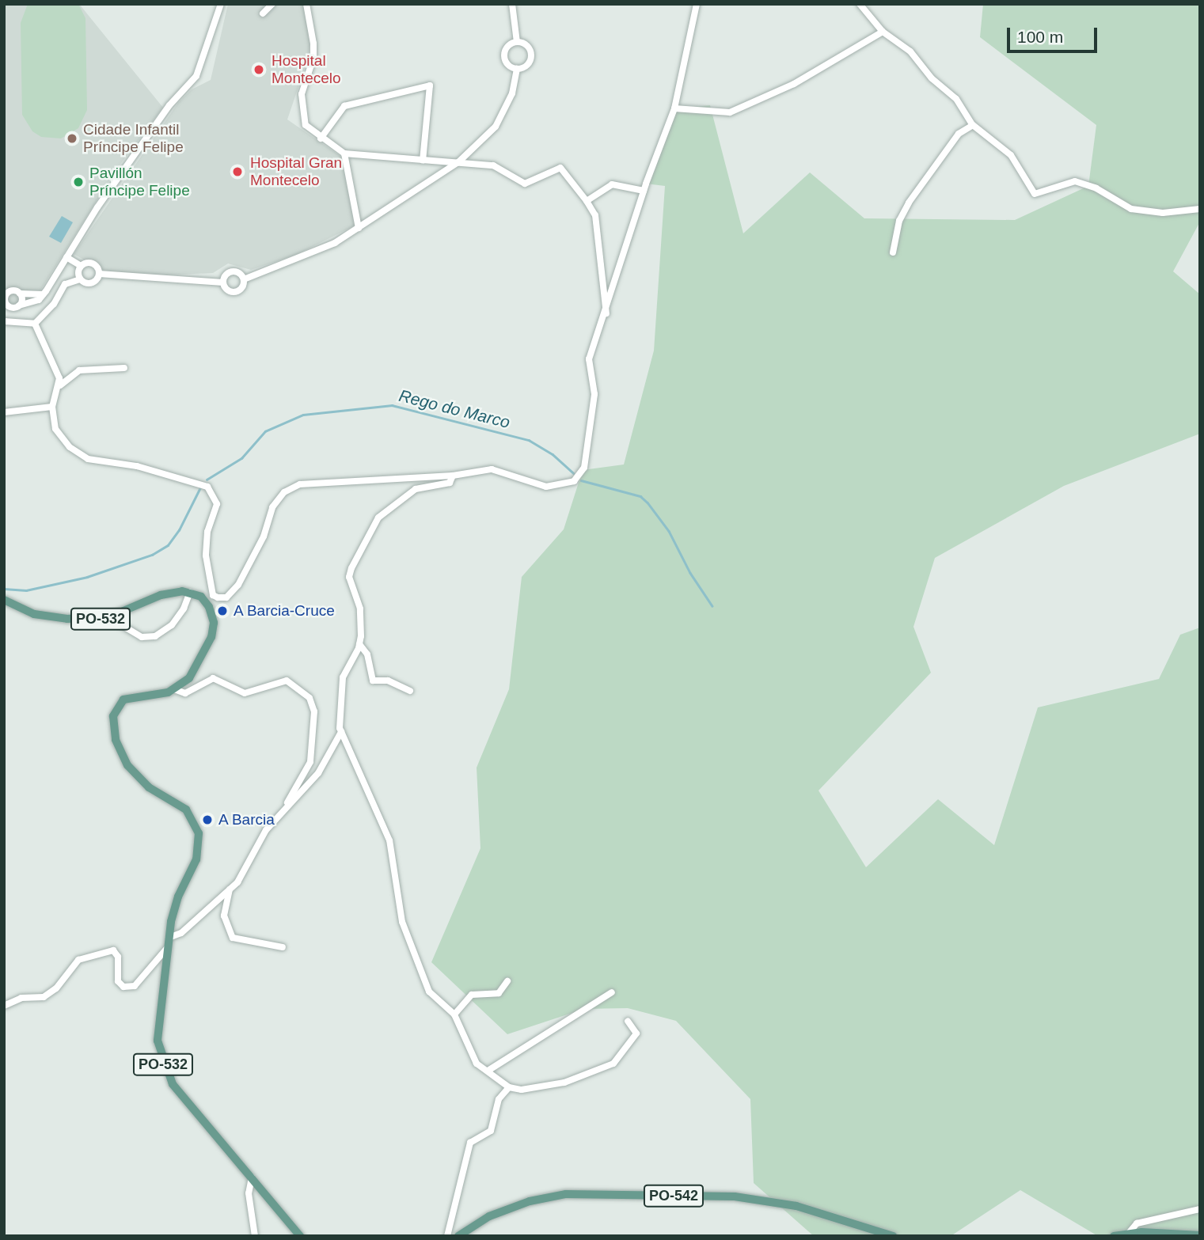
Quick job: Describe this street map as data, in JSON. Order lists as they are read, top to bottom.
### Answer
{
  "streets": {
    "main road": ["PO-532", "PO-542"]
  },
  "water": ["Rego do Marco"],
  "places": [
    "Hospital Montecelo",
    "Cidade Infantil Príncipe Felipe",
    "Hospital Gran Montecelo",
    "Pavillón Príncipe Felipe",
    "A Barcia-Cruce",
    "A Barcia"
  ],
  "scale_bar": "100 m"
}
